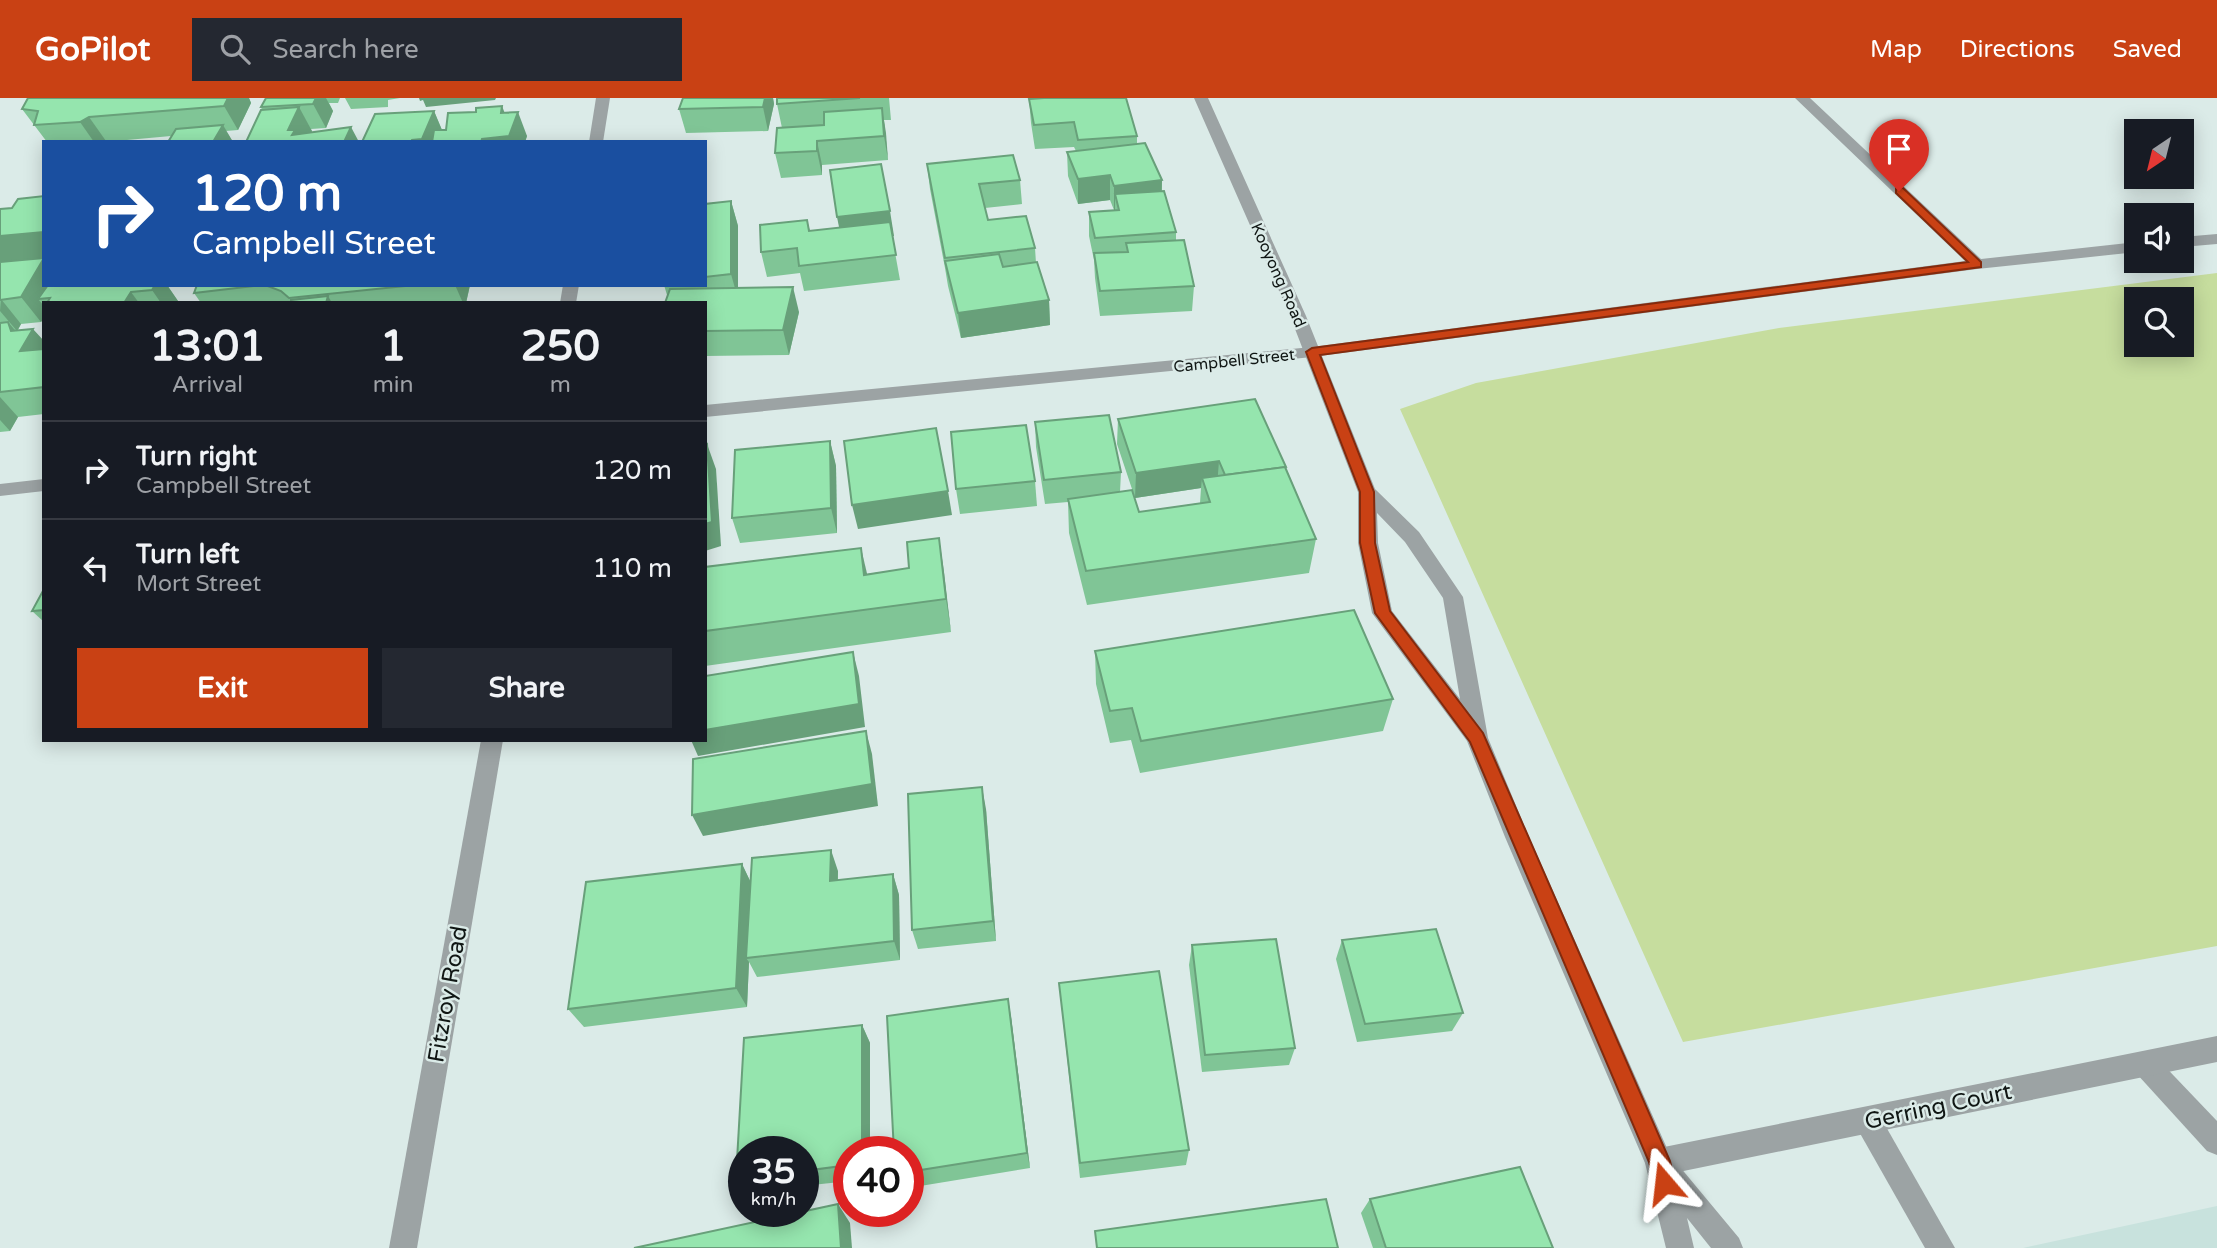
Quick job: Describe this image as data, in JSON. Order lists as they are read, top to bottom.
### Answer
{
  "streets": {
    "street": [
      "Kooyong Road",
      "Campbell Street",
      "Fitzroy Road",
      "Gerring Court"
    ]
  },
  "crossings": [
    ["Kooyong Road", "Campbell Street"],
    ["Kooyong Road", "Gerring Court"]
  ],
  "north": "bottom left",
  "page": {
    "header": "GoPilot",
    "search": "Search here",
    "nav": ["Map", "Directions", "Saved"],
    "turn": ["120 m", "Campbell Street"],
    "eta": [
      "13:01",
      "Arrival",
      "1",
      "min",
      "250",
      "m"
    ],
    "list": [
      {
        "name": "Turn right",
        "note": "Campbell Street",
        "value": "120 m"
      },
      {
        "name": "Turn left",
        "note": "Mort Street",
        "value": "110 m"
      }
    ],
    "buttons": ["Exit", "Share"],
    "speed": "35 km/h",
    "limit": "40"
  }
}
